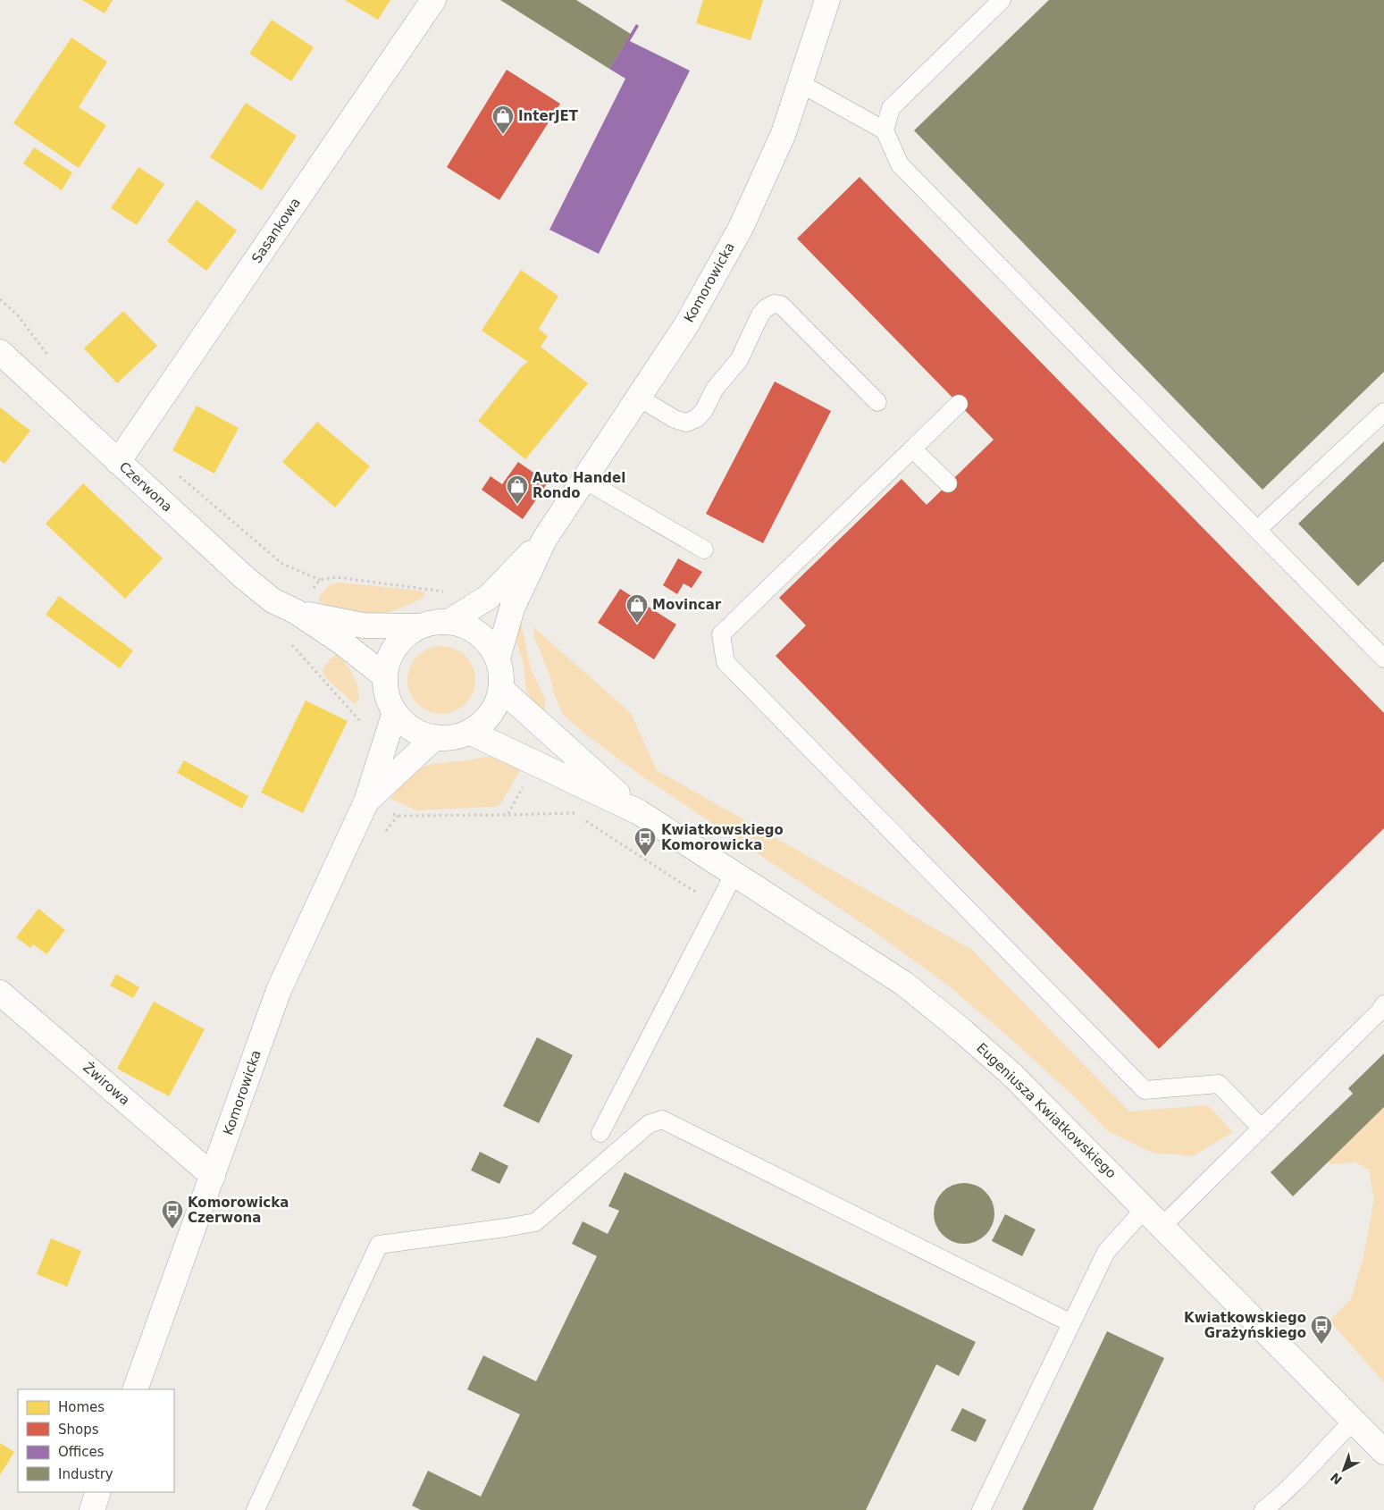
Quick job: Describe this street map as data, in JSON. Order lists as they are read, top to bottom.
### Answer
{
  "streets": {
    "street": [
      "Sasankowa",
      "Komorowicka",
      "Czerwona",
      "Żwirowa",
      "Eugeniusza Kwiatkowskiego"
    ]
  },
  "crossings": [
    ["Sasankowa", "Czerwona"],
    ["Komorowicka", "Czerwona"],
    ["Komorowicka", "Żwirowa"],
    ["Komorowicka", "Eugeniusza Kwiatkowskiego"],
    ["Czerwona", "Eugeniusza Kwiatkowskiego"]
  ],
  "places": {
    "shop": ["InterJET", "Auto Handel Rondo", "Movincar"],
    "bus stop": ["Kwiatkowskiego Komorowicka", "Komorowicka Czerwona", "Kwiatkowskiego Grażyńskiego"]
  },
  "legend": [
    "Homes",
    "Shops",
    "Offices",
    "Industry"
  ],
  "north": "bottom left"
}
